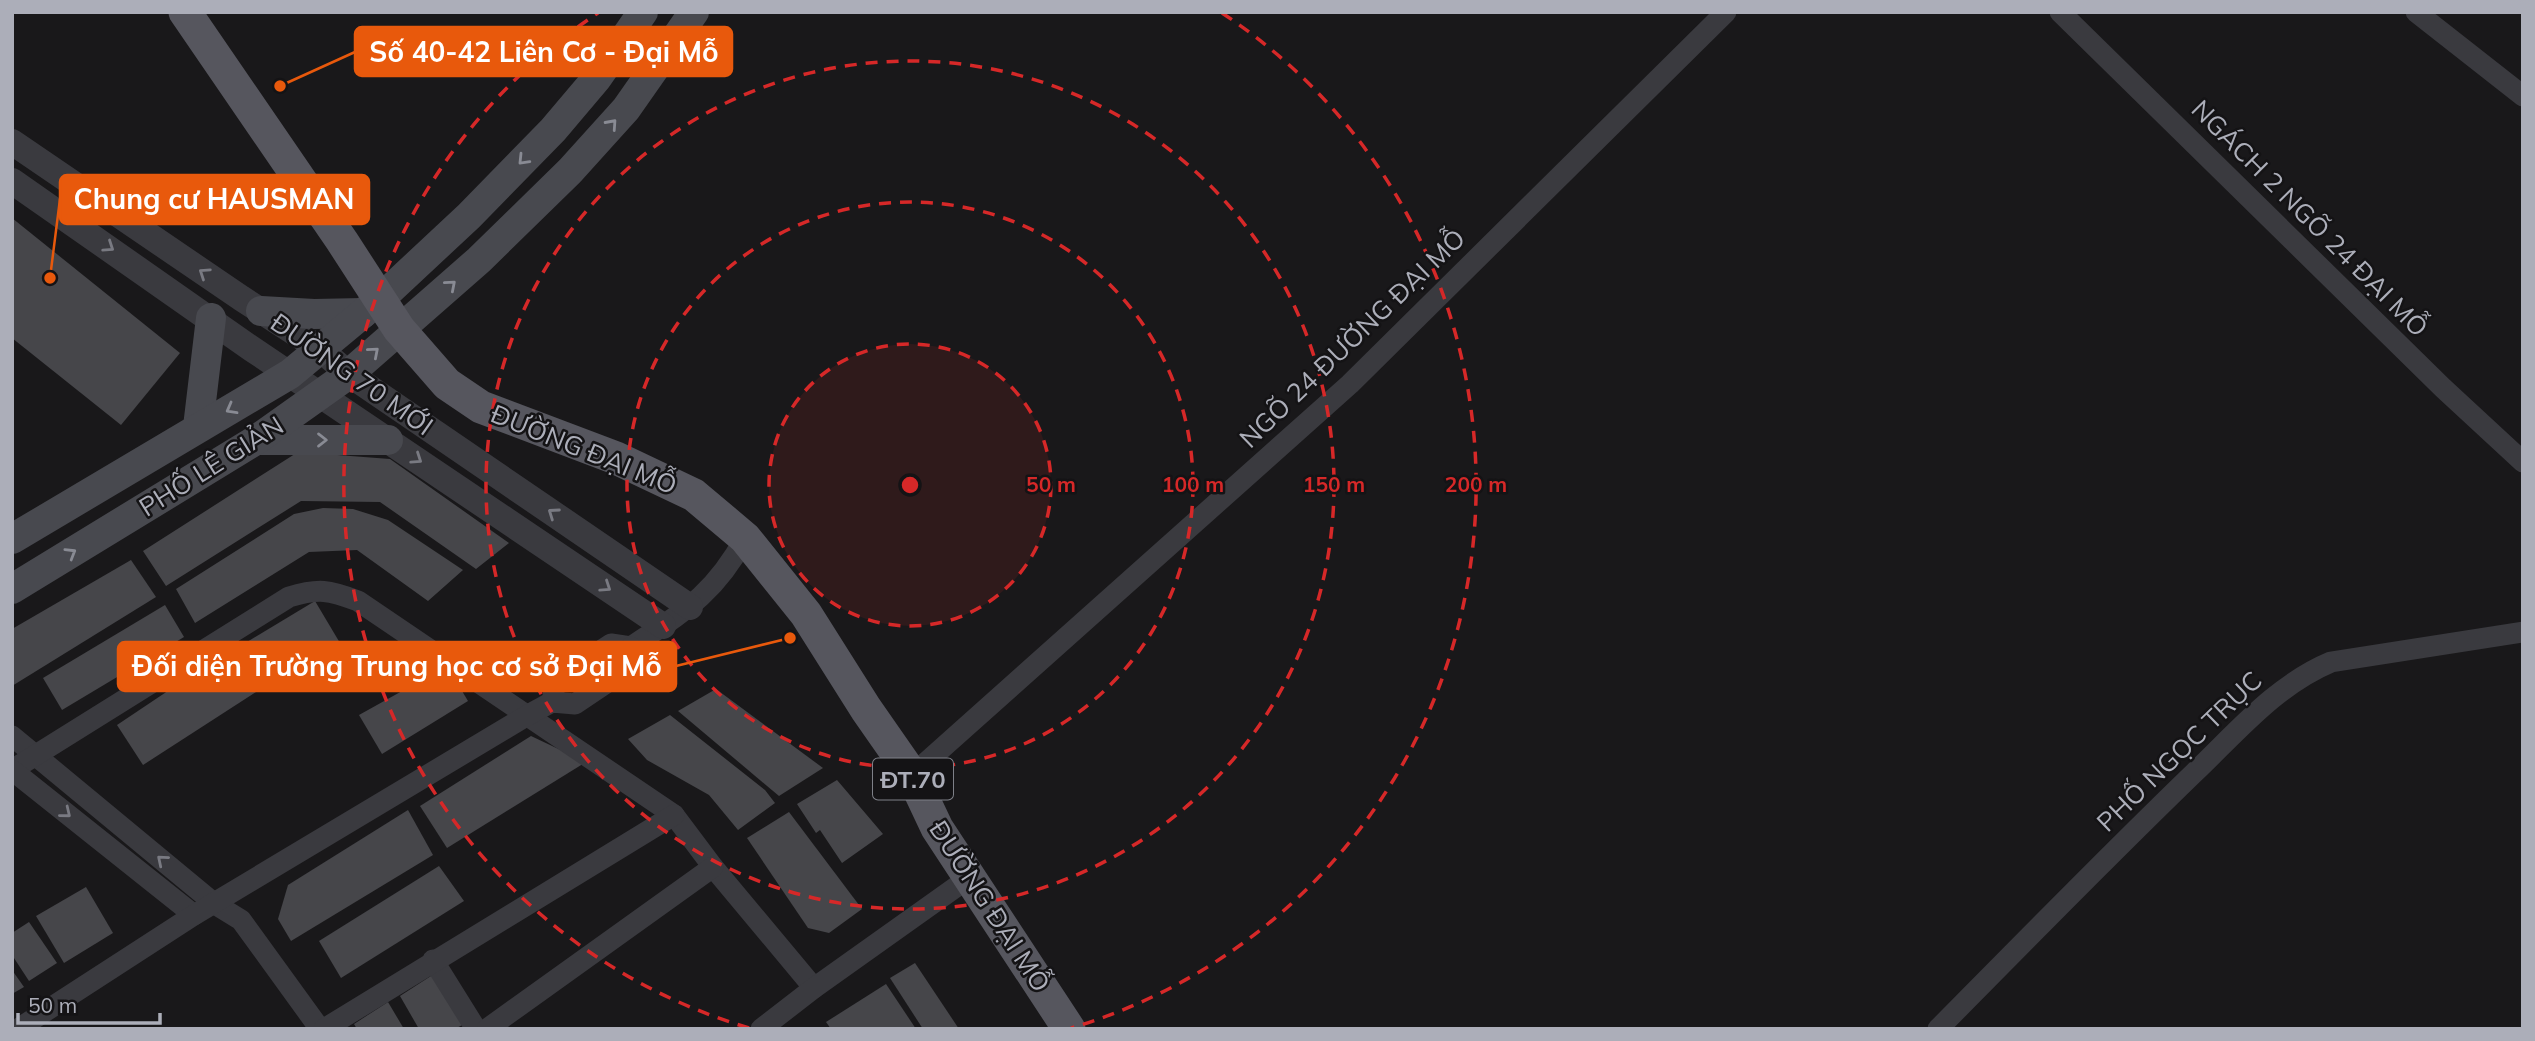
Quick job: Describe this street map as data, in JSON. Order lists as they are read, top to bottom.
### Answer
{
  "streets": {
    "main road": ["ĐƯỜNG ĐẠI MỖ", "PHỐ LÊ GIẢN", "ĐT.70"],
    "street": [
      "NGÁCH 2 NGÕ 24 ĐẠI MỖ",
      "NGÕ 24 ĐƯỜNG ĐẠI MỖ",
      "ĐƯỜNG 70 MỚI",
      "PHỐ NGỌC TRỤC"
    ]
  },
  "crossings": [
    ["NGÕ 24 ĐƯỜNG ĐẠI MỖ", "ĐƯỜNG ĐẠI MỖ"],
    ["ĐƯỜNG 70 MỚI", "PHỐ LÊ GIẢN"],
    ["ĐƯỜNG ĐẠI MỖ", "PHỐ LÊ GIẢN"]
  ],
  "places": ["Số 40-42 Liên Cơ - Đại Mỗ", "Chung cư HAUSMAN", "Đối diện Trường Trung học cơ sở Đại Mỗ"],
  "scale_bar": "50 m",
  "rings": [
    "50 m",
    "100 m",
    "150 m",
    "200 m"
  ]
}
